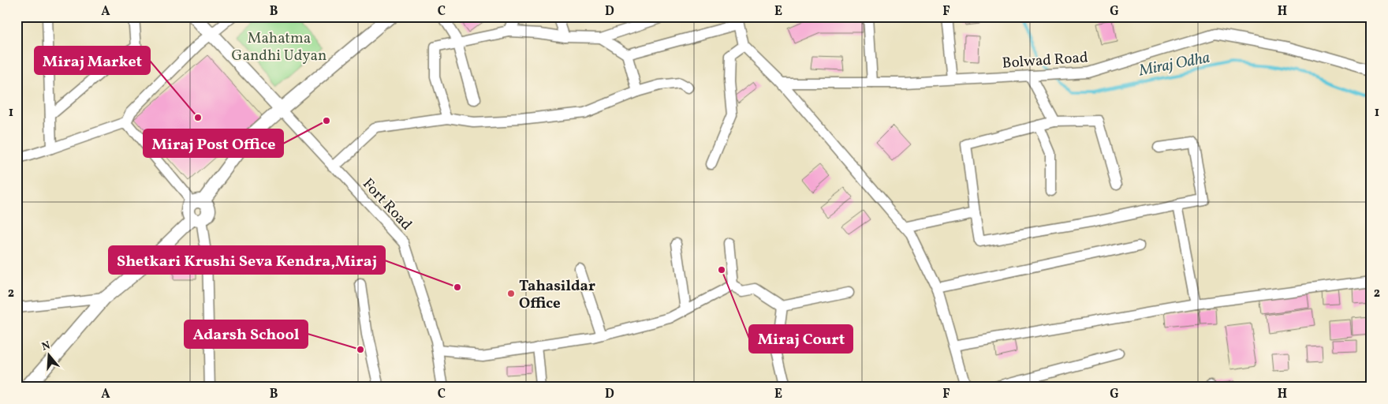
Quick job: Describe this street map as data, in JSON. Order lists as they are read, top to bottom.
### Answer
{
  "streets": {
    "street": ["Bolwad Road", "Fort Road"]
  },
  "water": ["Miraj Odha"],
  "parks": ["Mahatma Gandhi Udyan"],
  "places": [
    "Miraj Market",
    "Miraj Post Office",
    "Miraj Court",
    "Shetkari Krushi Seva Kendra,Miraj",
    "Tahasildar Office",
    "Adarsh School"
  ],
  "north": "top",
  "grid": {
    "columns": [
      "A",
      "B",
      "C",
      "D",
      "E",
      "F",
      "G",
      "H"
    ],
    "rows": ["1", "2"]
  }
}
